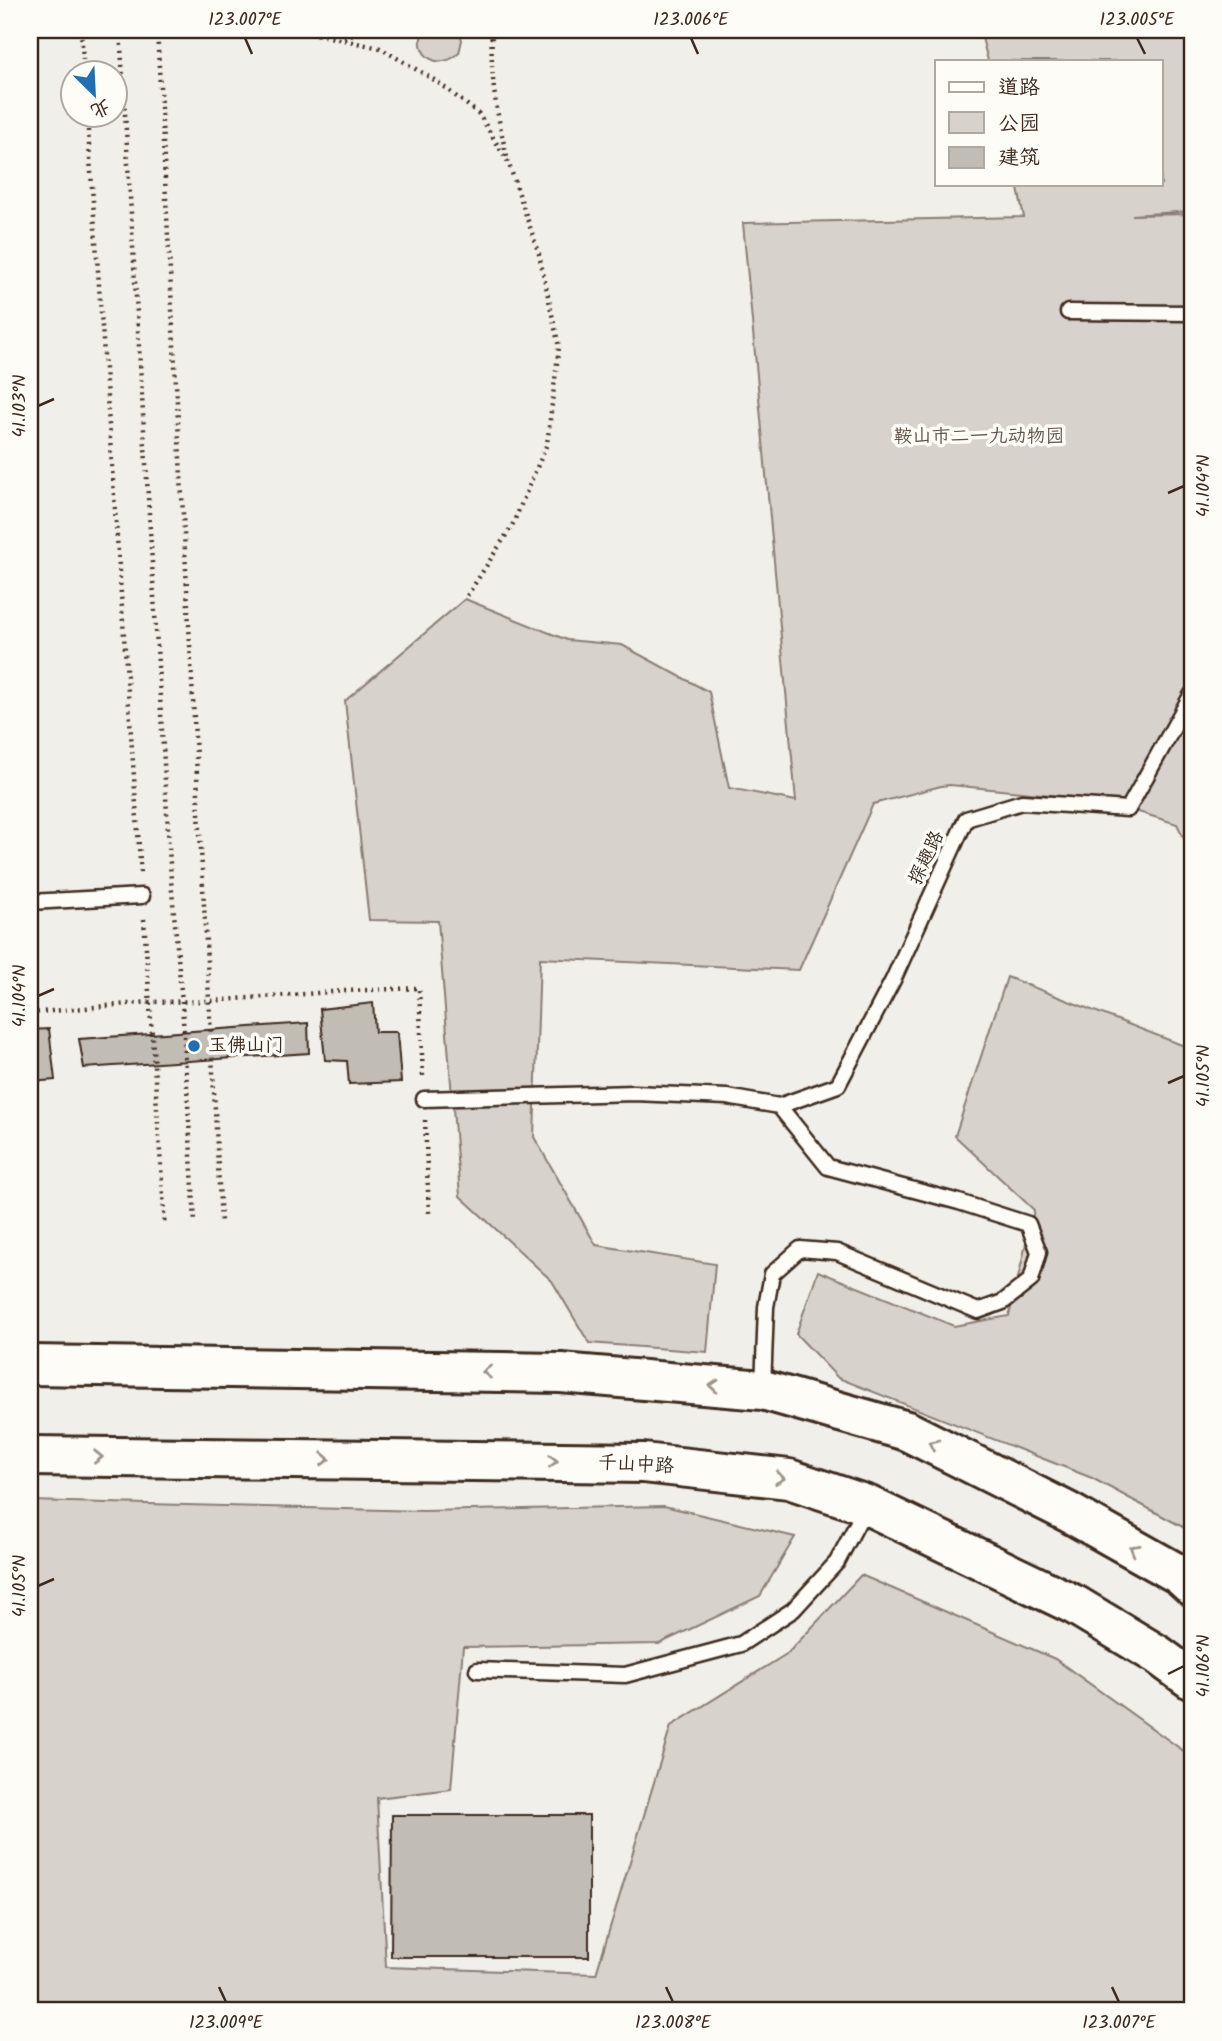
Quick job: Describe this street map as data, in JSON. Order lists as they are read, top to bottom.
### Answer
{
  "streets": {
    "main road": ["千山中路"],
    "lane": ["探趣路"]
  },
  "parks": ["鞍山市二一九动物园"],
  "places": ["玉佛山门"],
  "legend": ["道路", "公园", "建筑"],
  "north": "bottom right",
  "coordinates": [
    "123.007°E",
    "123.006°E",
    "123.005°E",
    "41.103°N",
    "41.104°N",
    "41.105°N",
    "41.106°N",
    "123.009°E",
    "123.008°E"
  ]
}
